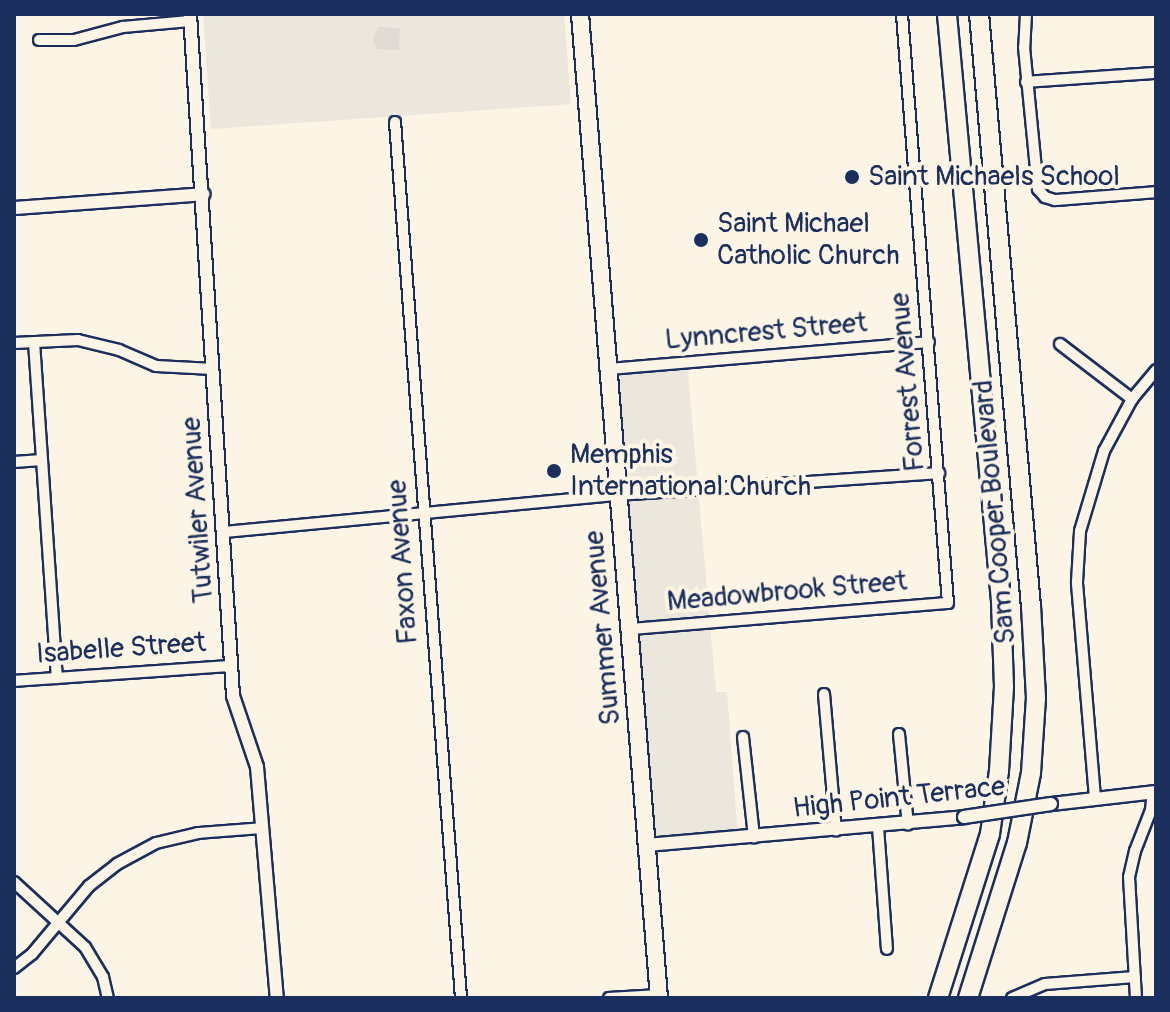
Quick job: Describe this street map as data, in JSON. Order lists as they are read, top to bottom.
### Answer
{
  "streets": {
    "highway": ["Sam Cooper Boulevard"],
    "main road": ["Summer Avenue"],
    "street": [
      "Lynncrest Street",
      "Forrest Avenue",
      "Tutwiler Avenue",
      "Faxon Avenue",
      "Meadowbrook Street",
      "Isabelle Street",
      "High Point Terrace"
    ]
  },
  "crossings": [
    ["Lynncrest Street", "Forrest Avenue"],
    ["Lynncrest Street", "Summer Avenue"],
    ["Forrest Avenue", "Meadowbrook Street"],
    ["Tutwiler Avenue", "Isabelle Street"],
    ["Meadowbrook Street", "Summer Avenue"],
    ["Summer Avenue", "High Point Terrace"]
  ],
  "places": ["Saint Michaels School", "Saint Michael Catholic Church", "Memphis International Church"]
}
